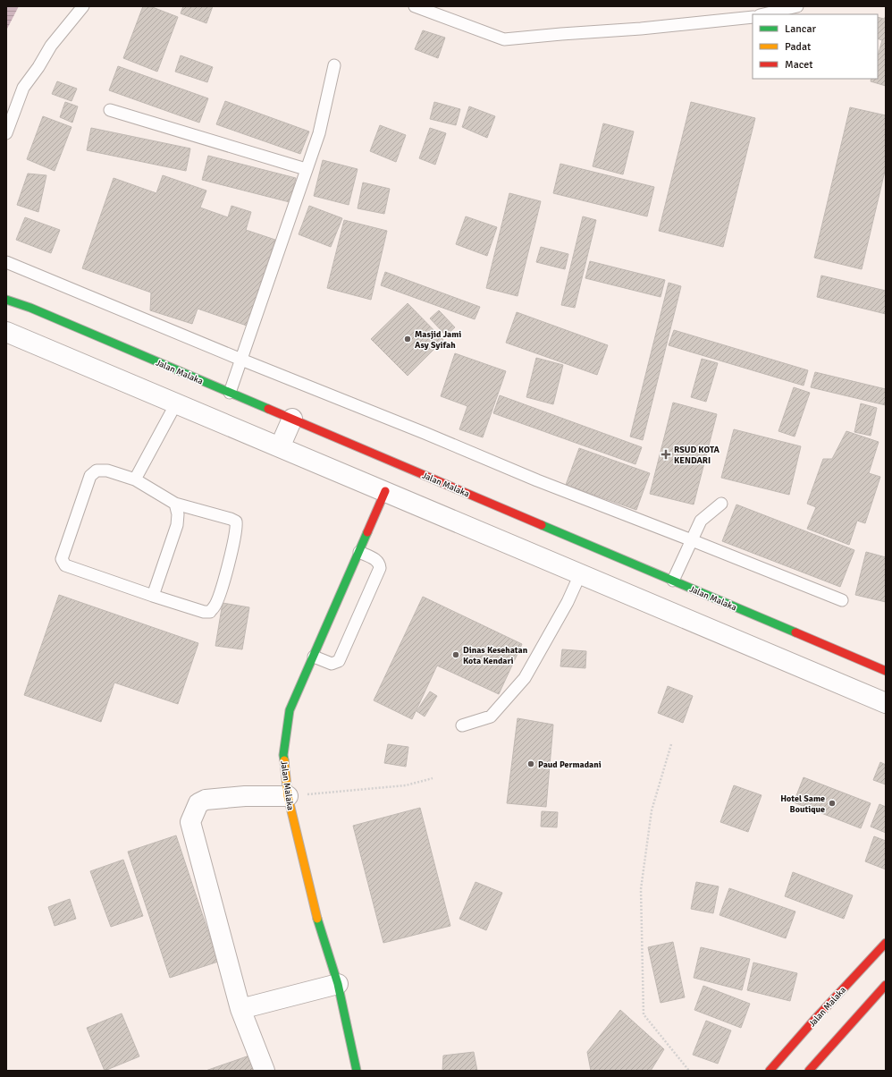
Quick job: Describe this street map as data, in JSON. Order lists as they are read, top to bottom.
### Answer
{
  "streets": {
    "street": ["Jalan Malaka"]
  },
  "places": {
    "other": [
      "Masjid Jami Asy Syifah",
      "Dinas Kesehatan Kota Kendari",
      "Paud Permadani",
      "Hotel Same Boutique"
    ],
    "health": ["RSUD KOTA KENDARI"]
  },
  "legend": ["Lancar", "Padat", "Macet"]
}
